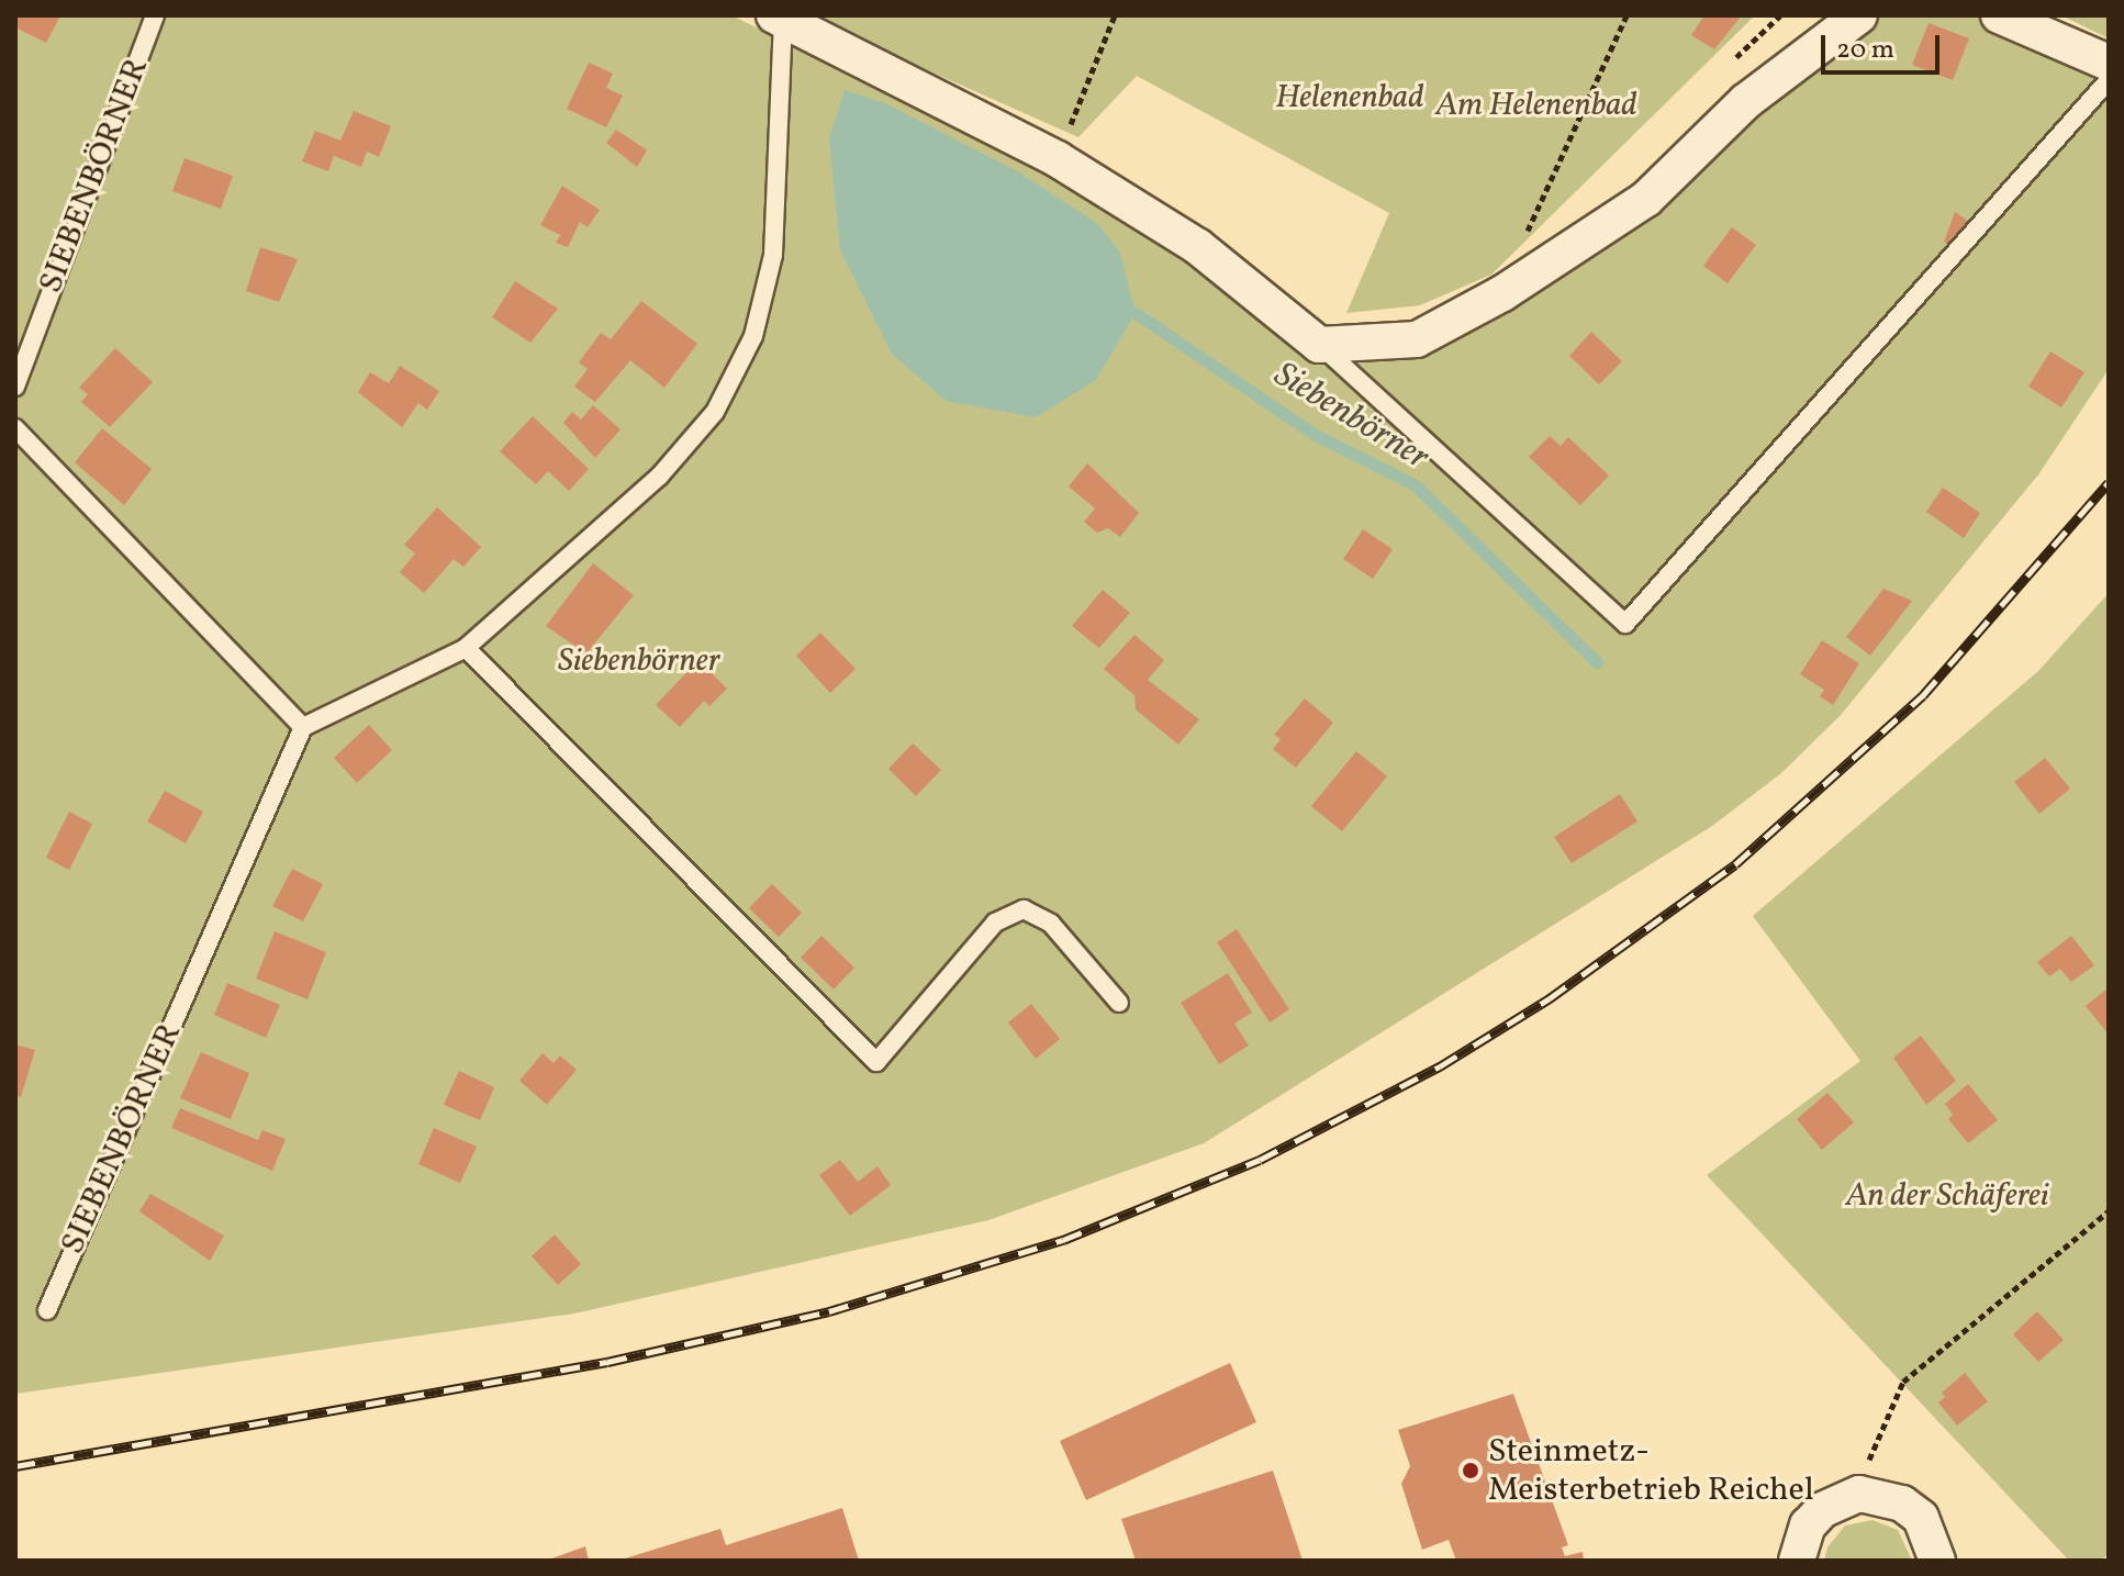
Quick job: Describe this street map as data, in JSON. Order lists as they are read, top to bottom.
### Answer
{
  "streets": {
    "lane": ["SIEBENBÖRNER"]
  },
  "water": ["Siebenbörner"],
  "parks": [
    "Helenenbad",
    "Am Helenenbad",
    "Siebenbörner",
    "An der Schäferei"
  ],
  "places": ["Steinmetz- Meisterbetrieb Reichel"],
  "scale_bar": "20 m"
}
